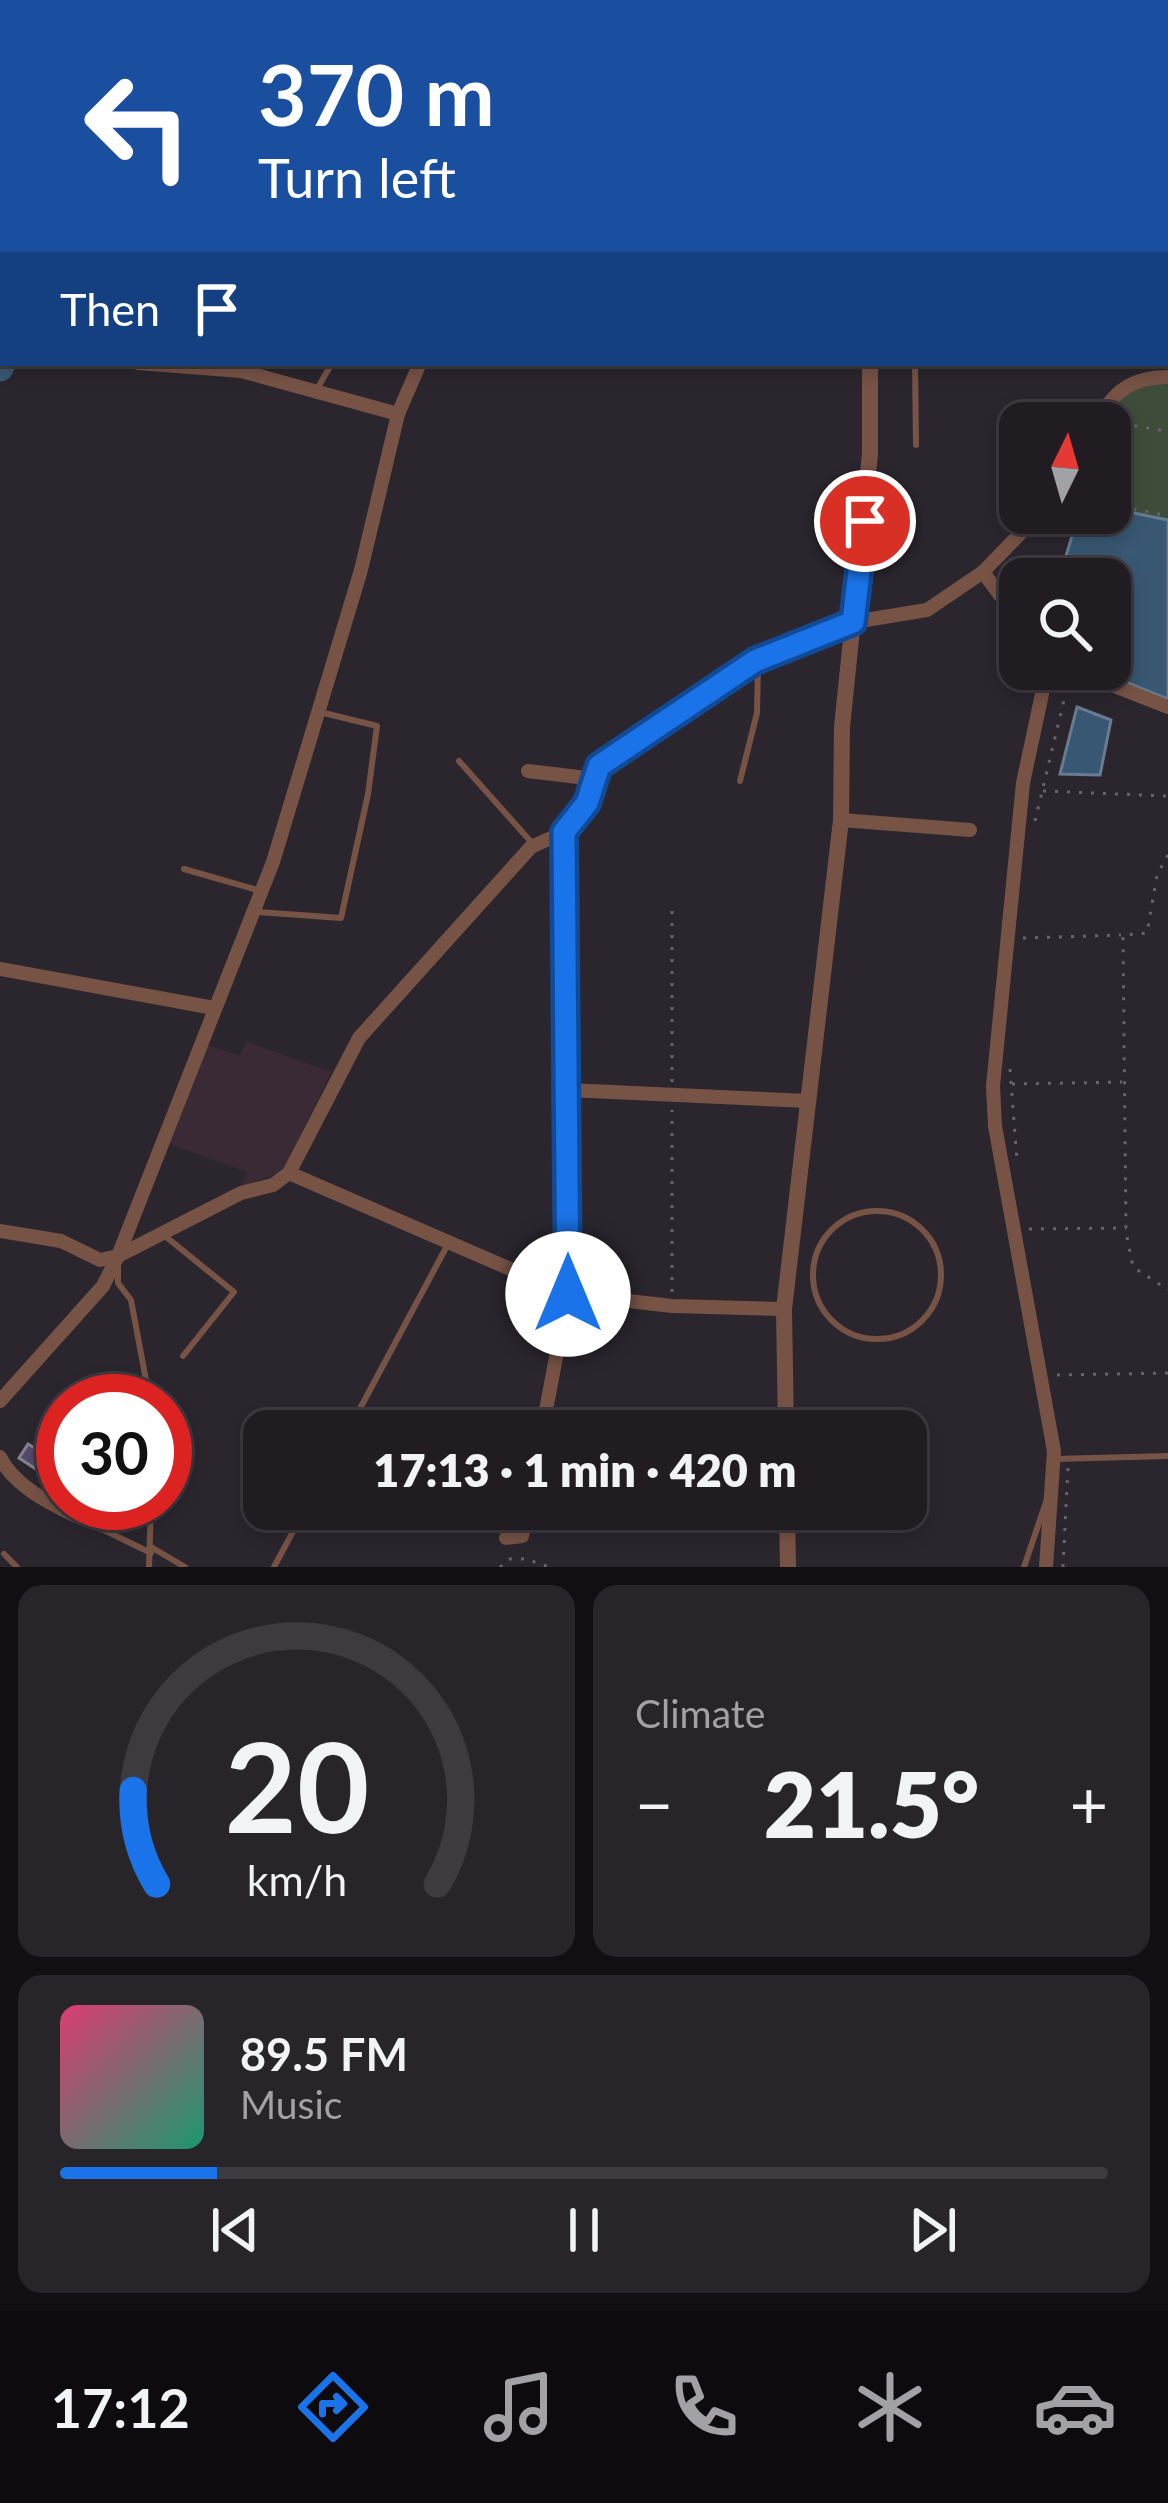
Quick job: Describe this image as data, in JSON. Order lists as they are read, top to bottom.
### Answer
{
  "north": "top",
  "page": {
    "turn": ["370 m", "Turn left"],
    "then": "Then",
    "limit": "30",
    "trip": "17:13 · 1 min · 420 m",
    "tile": "Climate",
    "heat": ["−", "21.5°", "+"],
    "song": ["89.5 FM", "Music"],
    "tabs": "17:12",
    "gauge": ["20", "km/h"]
  }
}
